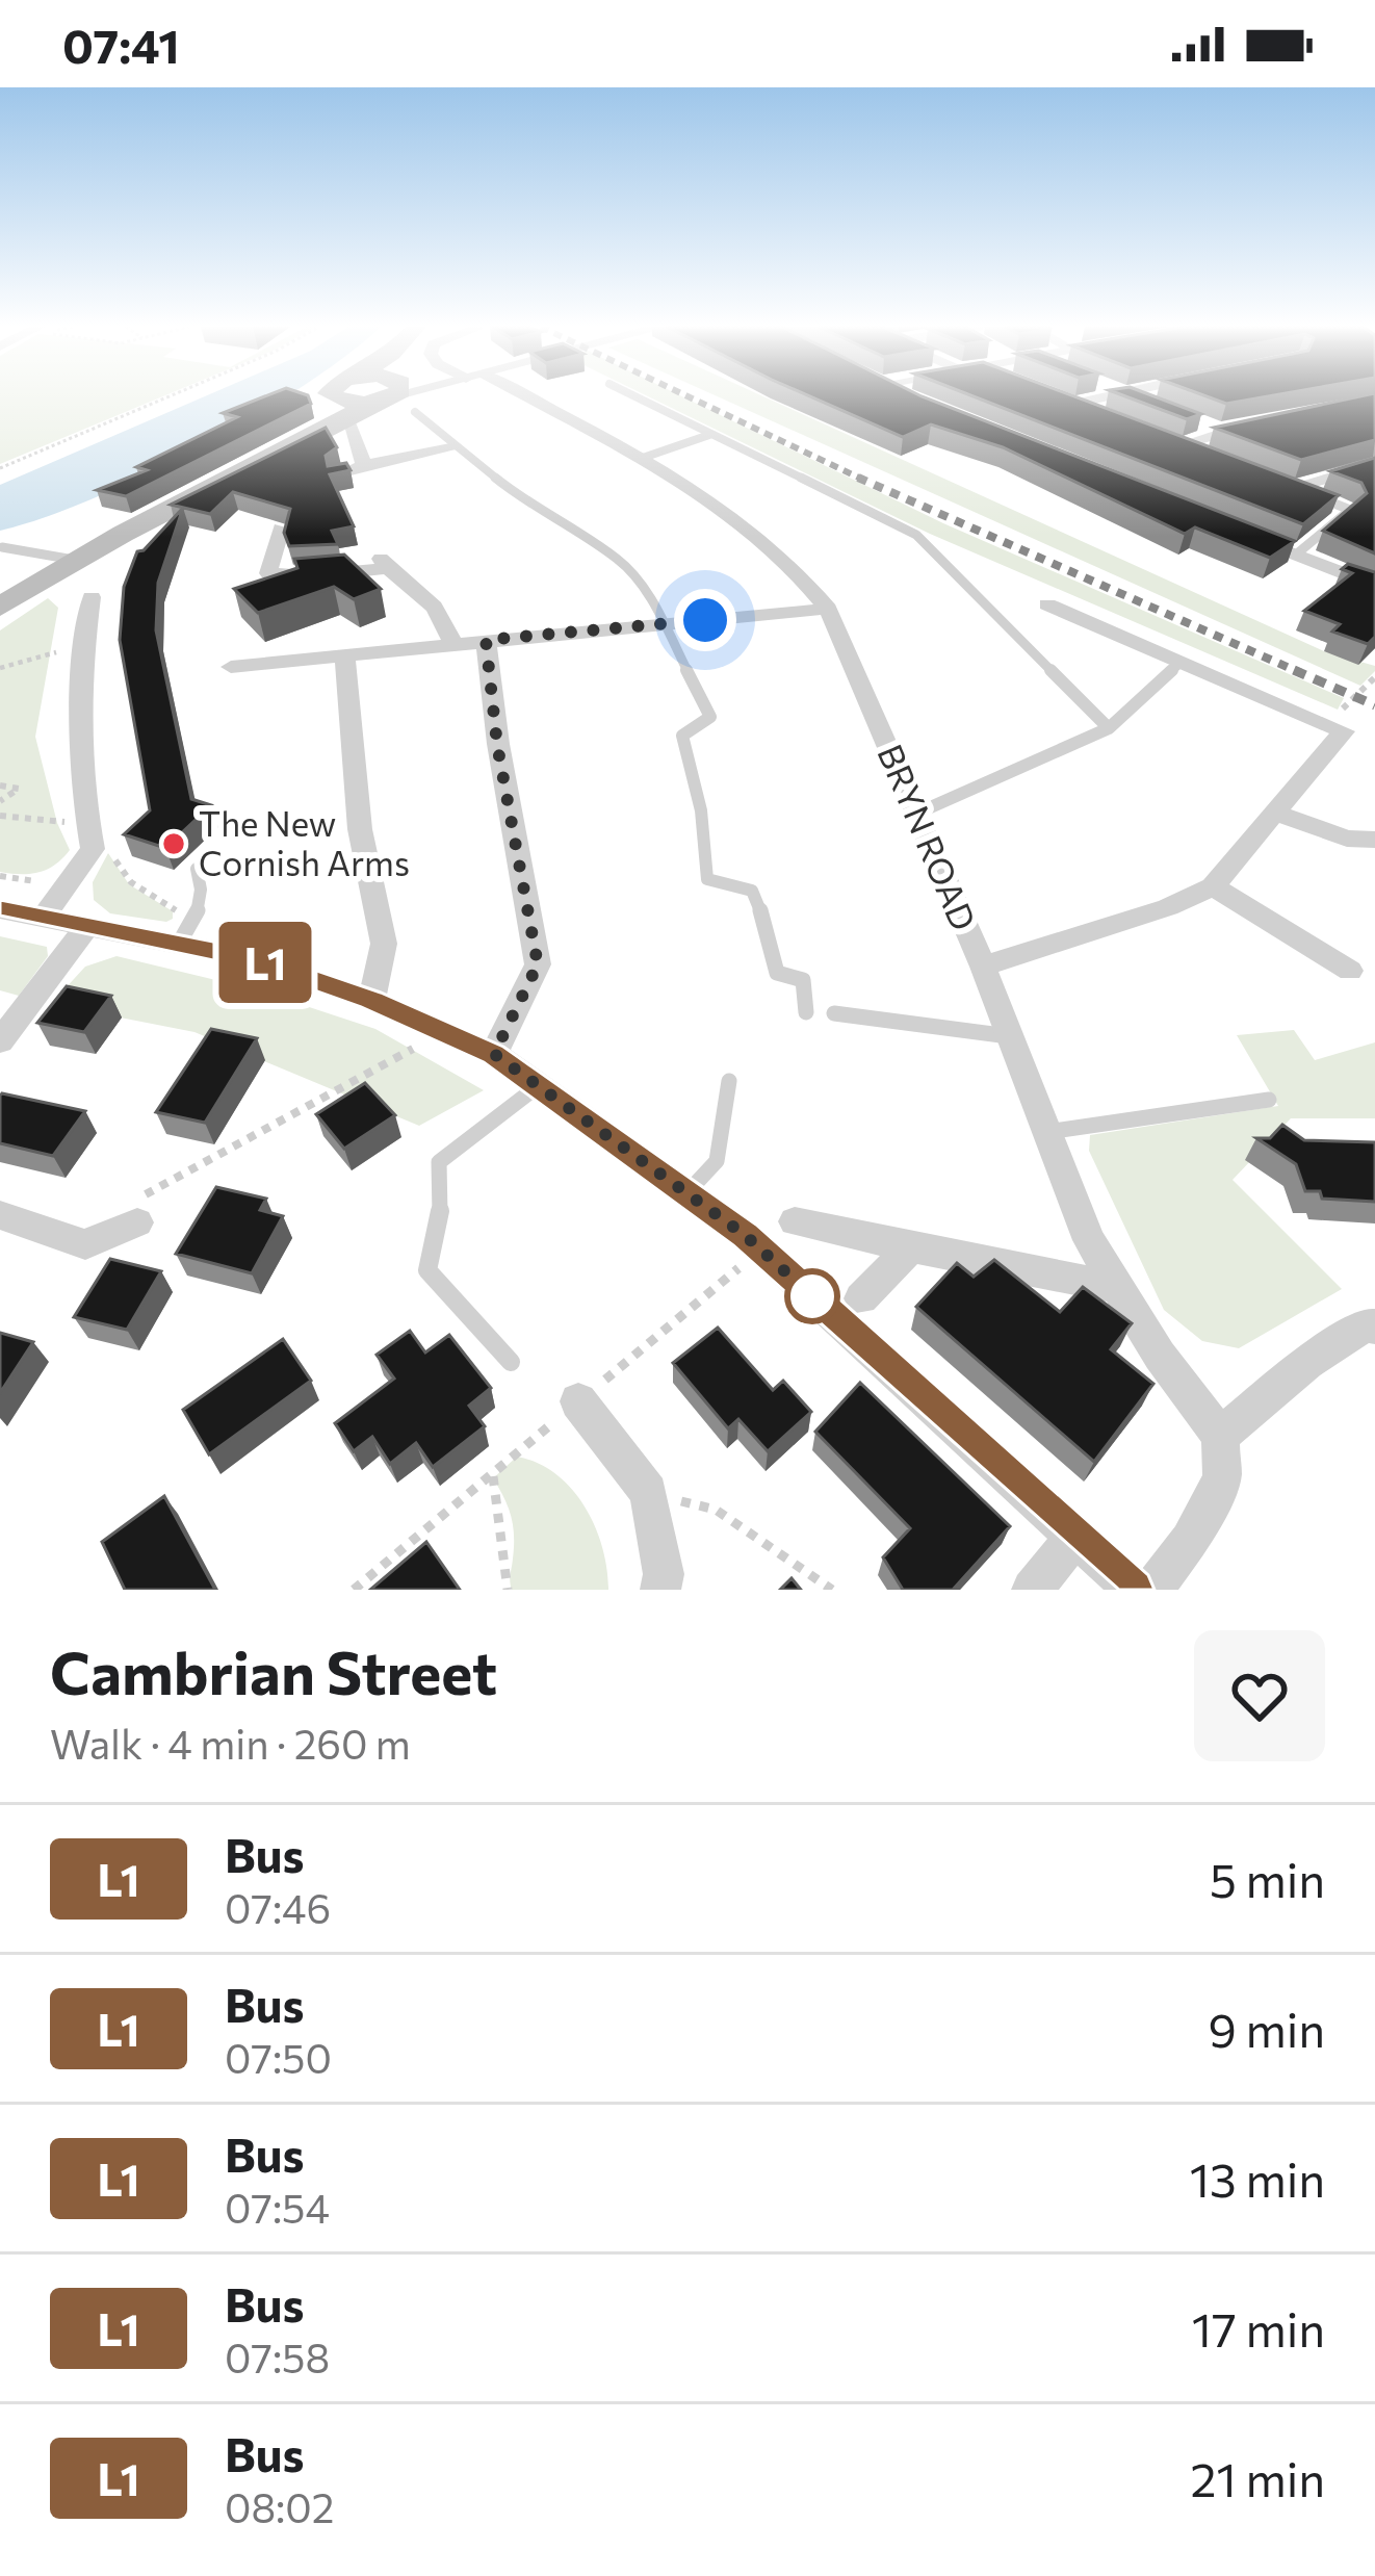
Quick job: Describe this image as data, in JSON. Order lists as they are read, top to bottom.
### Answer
{
  "streets": {
    "street": ["BRYN ROAD"]
  },
  "places": ["The New Cornish Arms"],
  "lines": ["bus line L1"],
  "page": {
    "status": "07:41",
    "on_map": "L1",
    "heading": ["Cambrian Street", "Walk · 4 min · 260 m"],
    "list": [
      {
        "mark": "L1",
        "name": "Bus",
        "note": "07:46",
        "value": "5 min"
      },
      {
        "mark": "L1",
        "name": "Bus",
        "note": "07:50",
        "value": "9 min"
      },
      {
        "mark": "L1",
        "name": "Bus",
        "note": "07:54",
        "value": "13 min"
      },
      {
        "mark": "L1",
        "name": "Bus",
        "note": "07:58",
        "value": "17 min"
      },
      {
        "mark": "L1",
        "name": "Bus",
        "note": "08:02",
        "value": "21 min"
      }
    ]
  }
}
